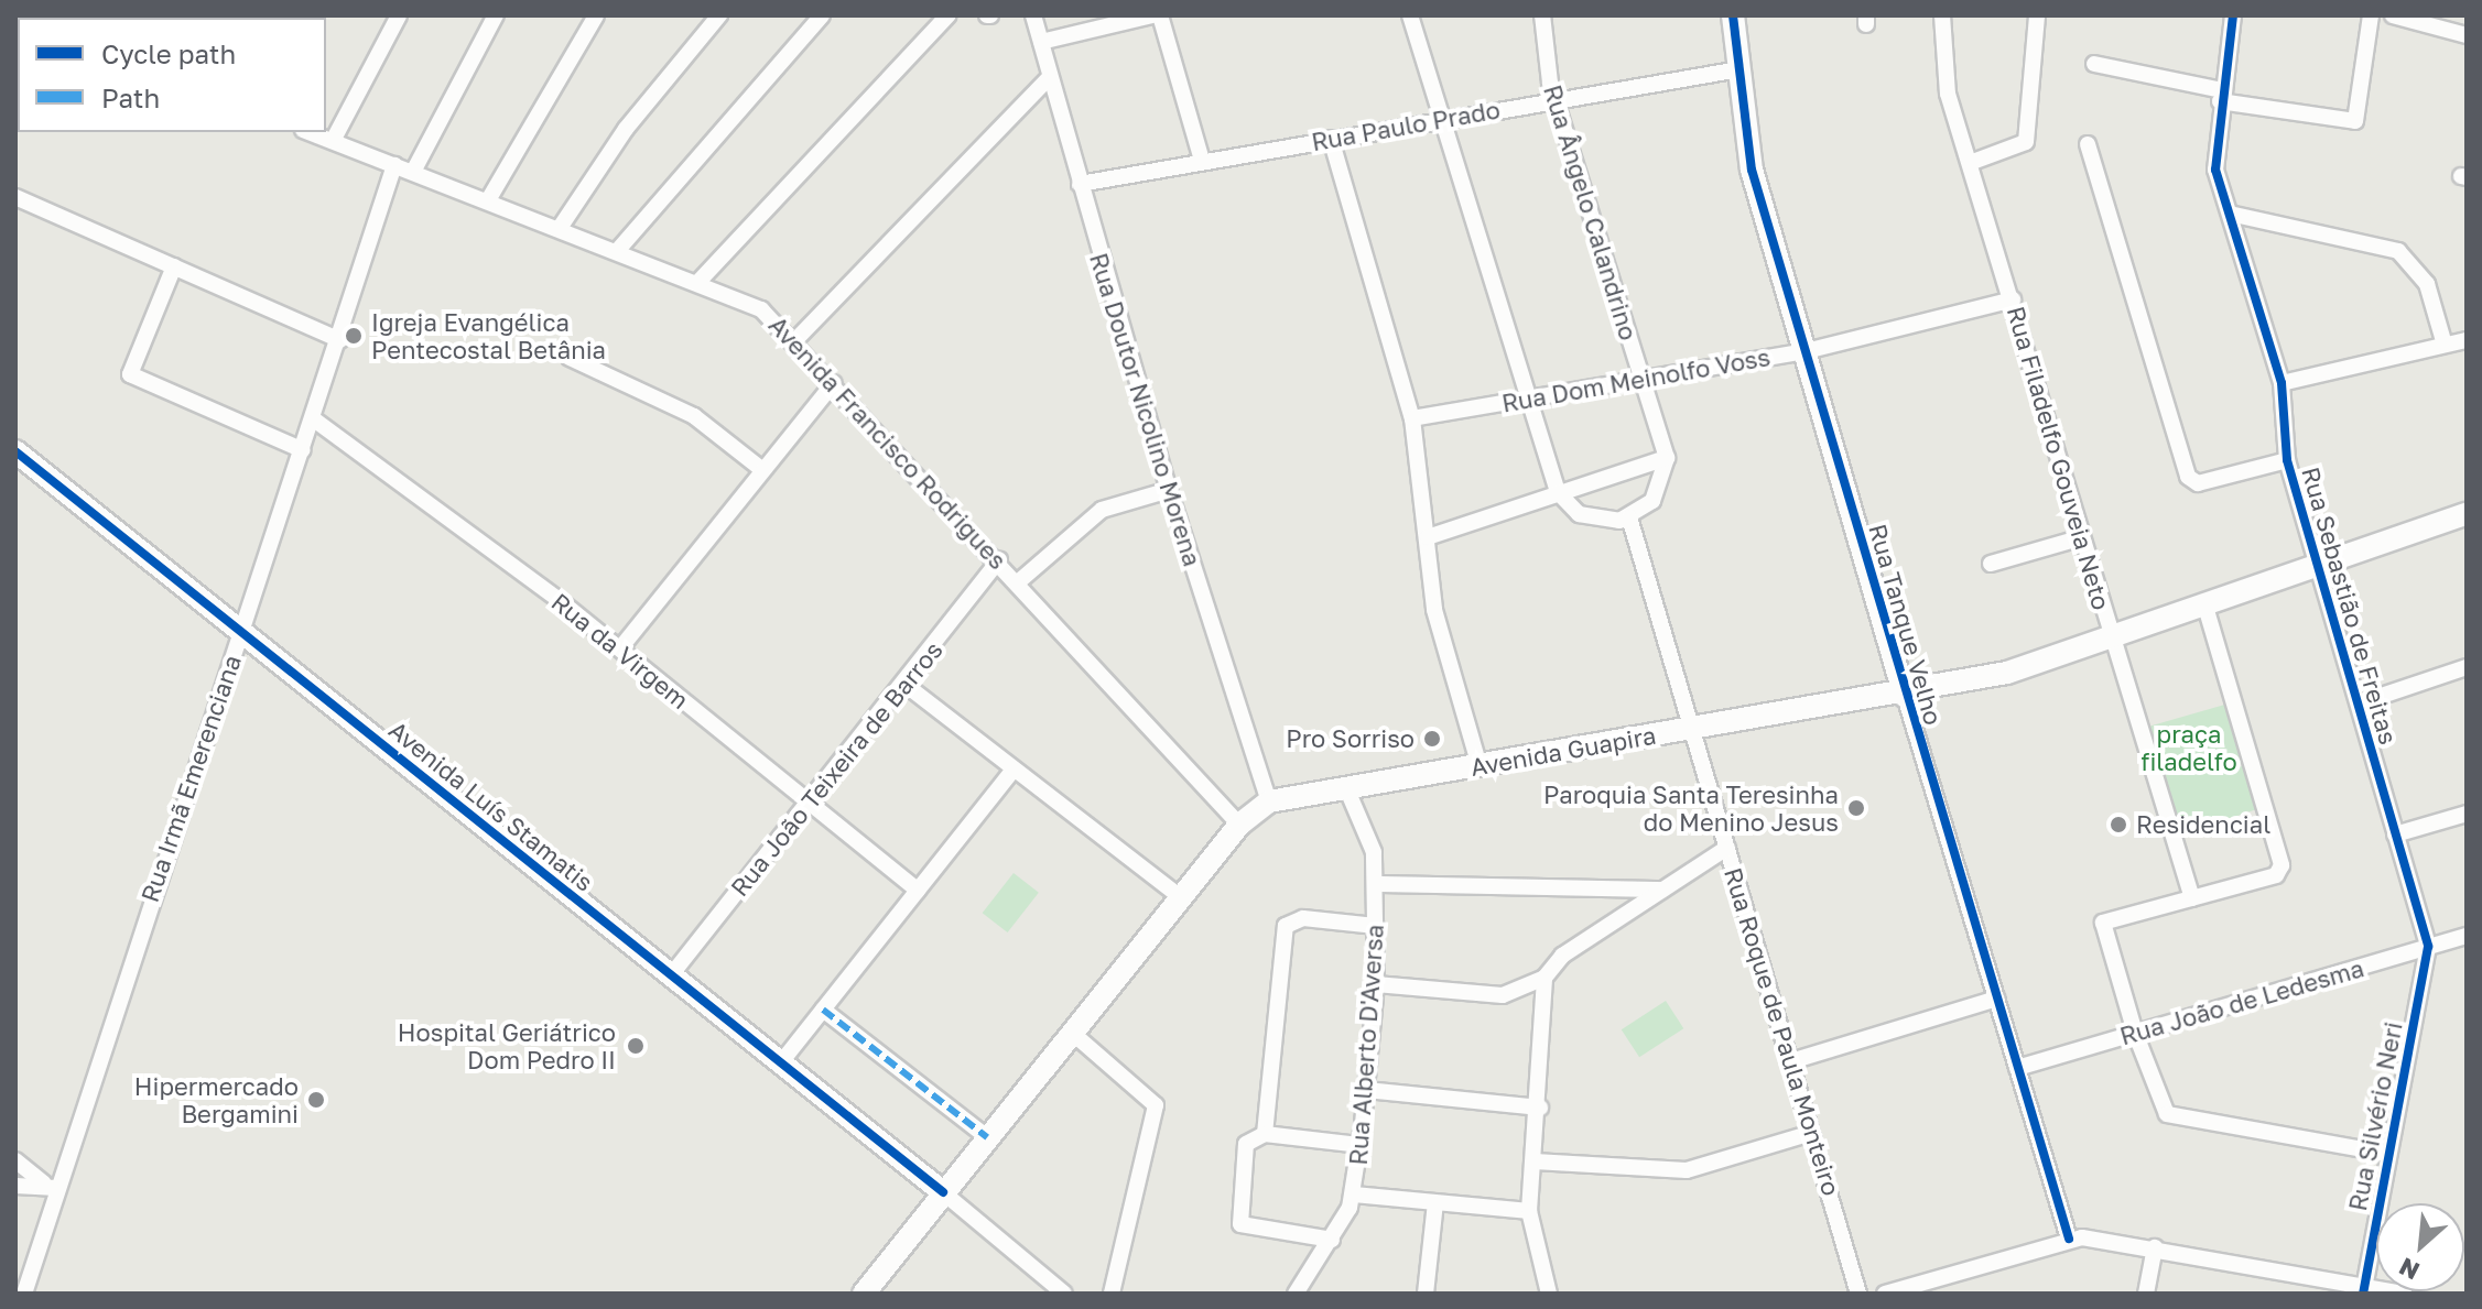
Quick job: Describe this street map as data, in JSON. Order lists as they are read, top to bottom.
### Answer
{
  "streets": {
    "main road": ["Rua Tanque Velho", "Avenida Guapira", "Avenida Luís Stamatis"],
    "street": [
      "Rua Paulo Prado",
      "Rua Ângelo Calandrino",
      "Rua Dom Meinolfo Voss",
      "Rua Doutor Nicolino Morena",
      "Avenida Francisco Rodrigues",
      "Rua Filadelfo Gouveia Neto",
      "Rua Sebastião de Freitas",
      "Rua da Virgem",
      "Rua João Teixeira de Barros",
      "Rua Irmã Emerenciana",
      "Rua João de Ledesma",
      "Rua Roque de Paula Monteiro",
      "Rua Alberto D'Aversa",
      "Rua Silvério Neri"
    ]
  },
  "crossings": [
    ["Rua Paulo Prado", "Rua Ângelo Calandrino"],
    ["Rua Paulo Prado", "Rua Doutor Nicolino Morena"],
    ["Rua Paulo Prado", "Rua Tanque Velho"],
    ["Rua Ângelo Calandrino", "Rua Dom Meinolfo Voss"],
    ["Rua Dom Meinolfo Voss", "Rua Filadelfo Gouveia Neto"],
    ["Rua Dom Meinolfo Voss", "Rua Tanque Velho"],
    ["Rua Doutor Nicolino Morena", "Avenida Guapira"],
    ["Avenida Francisco Rodrigues", "Avenida Guapira"],
    ["Avenida Francisco Rodrigues", "Rua João Teixeira de Barros"],
    ["Avenida Francisco Rodrigues", "Rua Irmã Emerenciana"],
    ["Rua Filadelfo Gouveia Neto", "Avenida Guapira"],
    ["Rua Sebastião de Freitas", "Avenida Guapira"],
    ["Rua Sebastião de Freitas", "Rua João de Ledesma"],
    ["Rua Sebastião de Freitas", "Rua Silvério Neri"],
    ["Rua Tanque Velho", "Avenida Guapira"],
    ["Rua Tanque Velho", "Rua João de Ledesma"],
    ["Rua da Virgem", "Rua João Teixeira de Barros"],
    ["Rua da Virgem", "Rua Irmã Emerenciana"],
    ["Avenida Guapira", "Avenida Luís Stamatis"],
    ["Avenida Guapira", "Rua Roque de Paula Monteiro"],
    ["Avenida Guapira", "Rua Alberto D'Aversa"],
    ["Rua João Teixeira de Barros", "Avenida Luís Stamatis"],
    ["Rua Irmã Emerenciana", "Avenida Luís Stamatis"],
    ["Rua João de Ledesma", "Rua Silvério Neri"]
  ],
  "parks": ["praça filadelfo"],
  "places": [
    "Igreja Evangélica Pentecostal Betânia",
    "Pro Sorriso",
    "Paroquia Santa Teresinha do Menino Jesus",
    "Residencial",
    "Hospital Geriátrico Dom Pedro II",
    "Hipermercado Bergamini"
  ],
  "legend": ["Cycle path", "Path"],
  "north": "bottom left"
}
